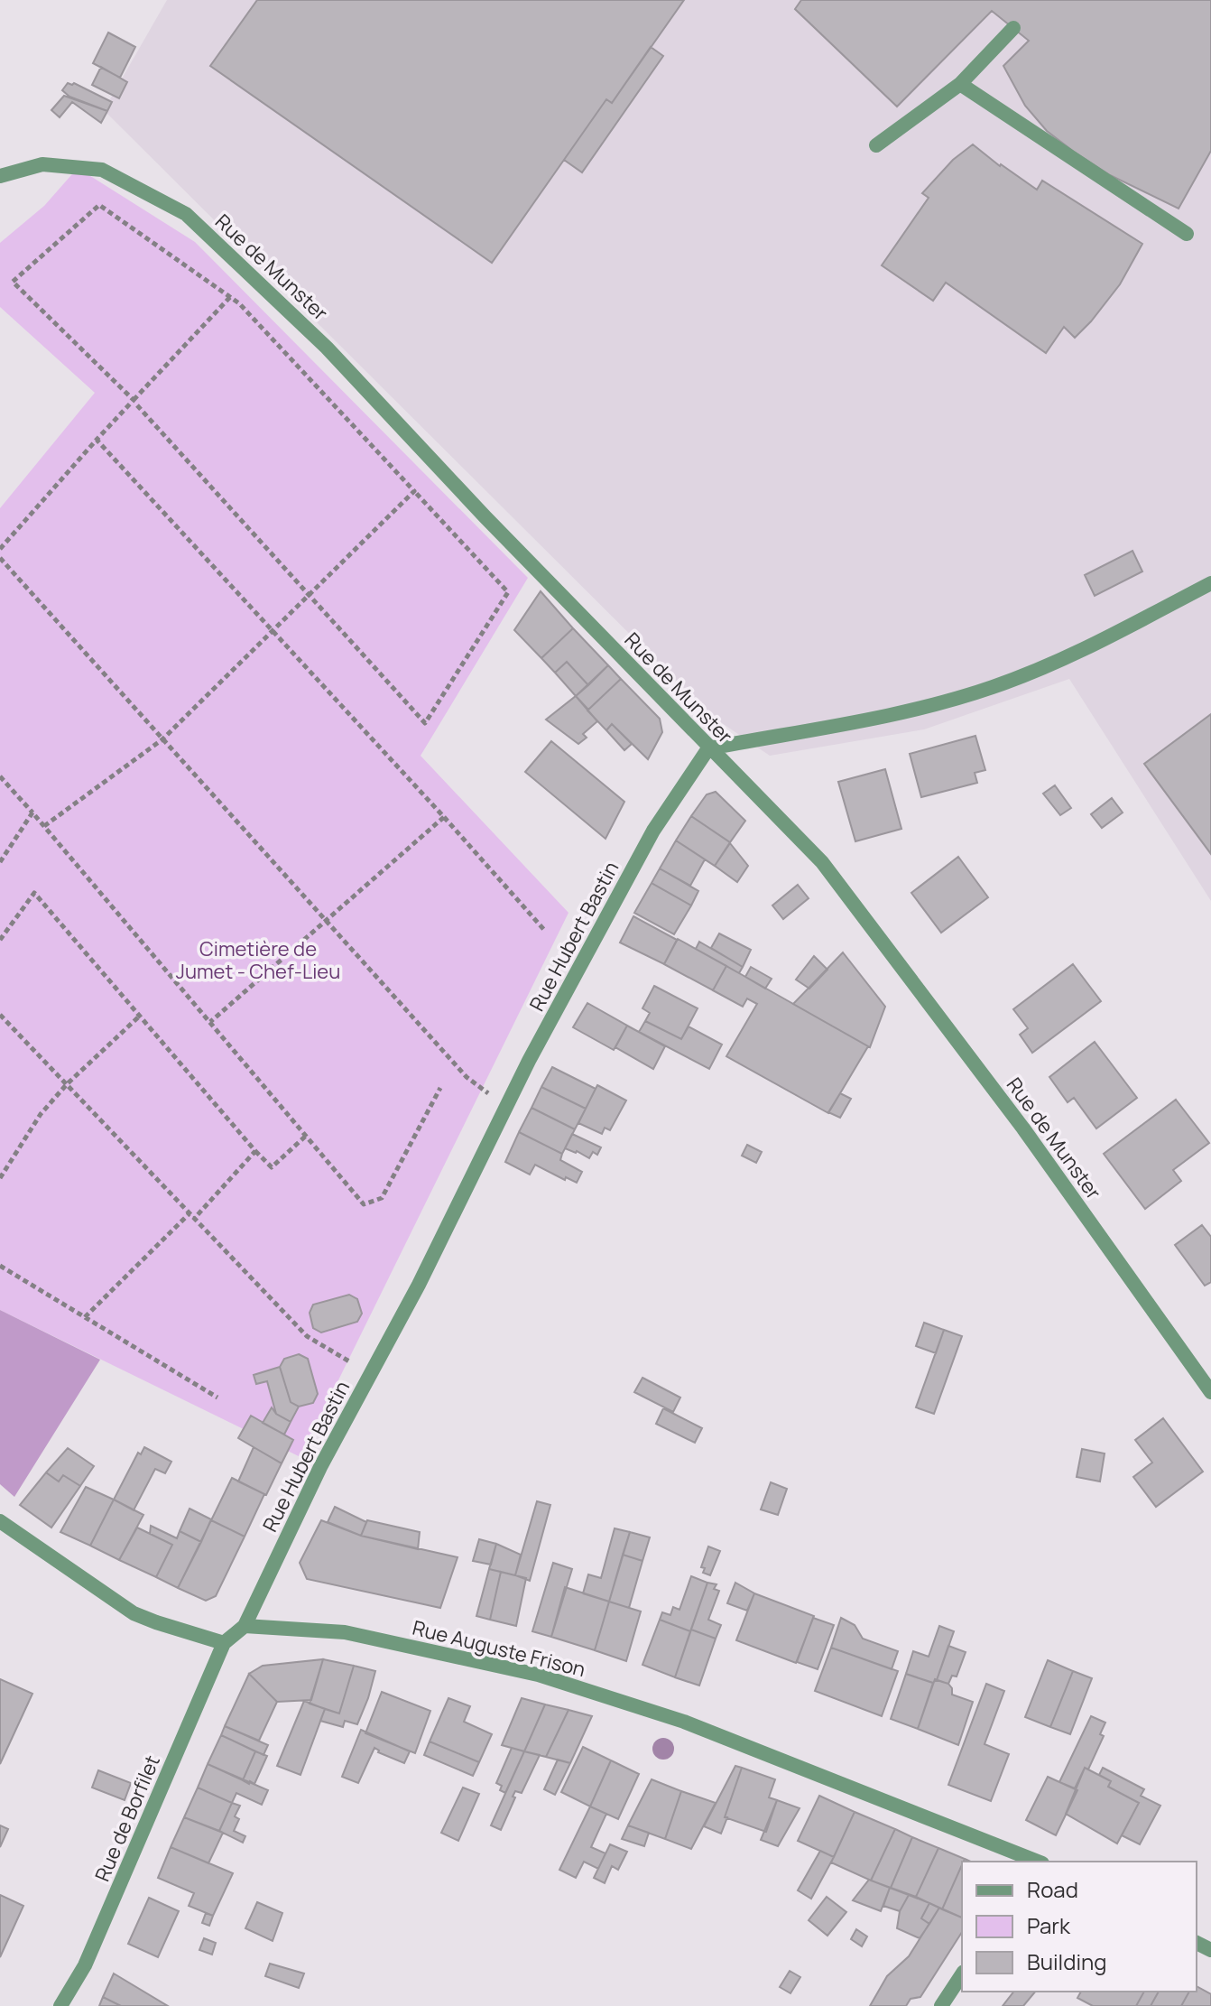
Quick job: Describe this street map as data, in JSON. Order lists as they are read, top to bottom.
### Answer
{
  "streets": {
    "street": [
      "Rue de Munster",
      "Rue Hubert Bastin",
      "Rue Auguste Frison",
      "Rue de Borfilet"
    ]
  },
  "crossings": [
    ["Rue de Munster", "Rue Hubert Bastin"],
    ["Rue Hubert Bastin", "Rue Auguste Frison"]
  ],
  "parks": ["Cimetière de Jumet - Chef-Lieu"],
  "legend": ["Road", "Park", "Building"]
}
